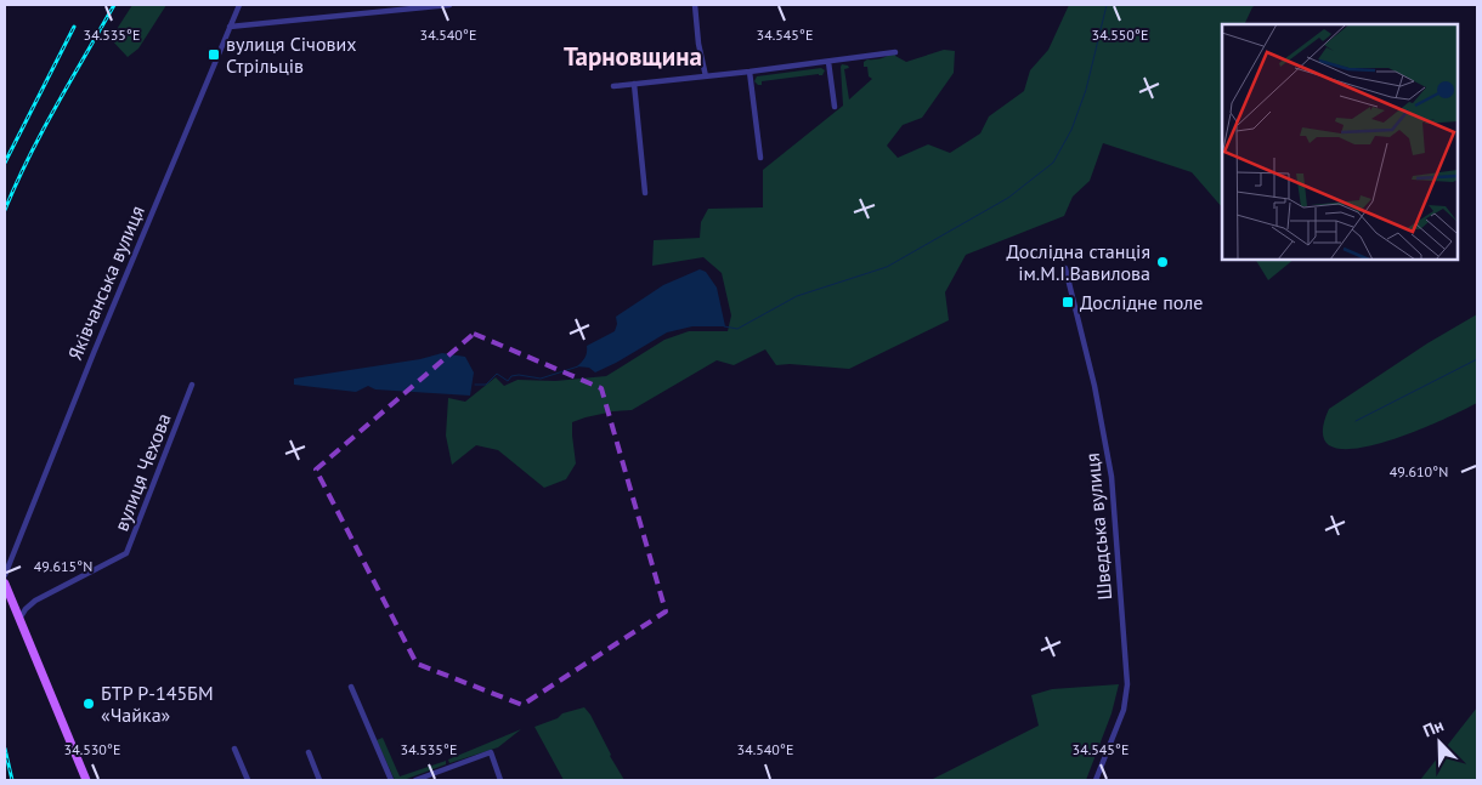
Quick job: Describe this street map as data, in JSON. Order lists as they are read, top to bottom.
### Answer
{
  "streets": {
    "street": ["Яківчанська вулиця", "вулиця Чехова", "Шведська вулиця"]
  },
  "districts": ["Тарновщина"],
  "places": {
    "transit": ["вулиця Січових Стрільців", "Дослідне поле"],
    "other": ["Дослідна станція ім.М.І.Вавилова", "БТР Р-145БМ «Чайка»"]
  },
  "north": "top left",
  "coordinates": [
    "34.535°E",
    "34.540°E",
    "34.545°E",
    "34.550°E",
    "49.610°N",
    "49.615°N",
    "34.530°E"
  ]
}
